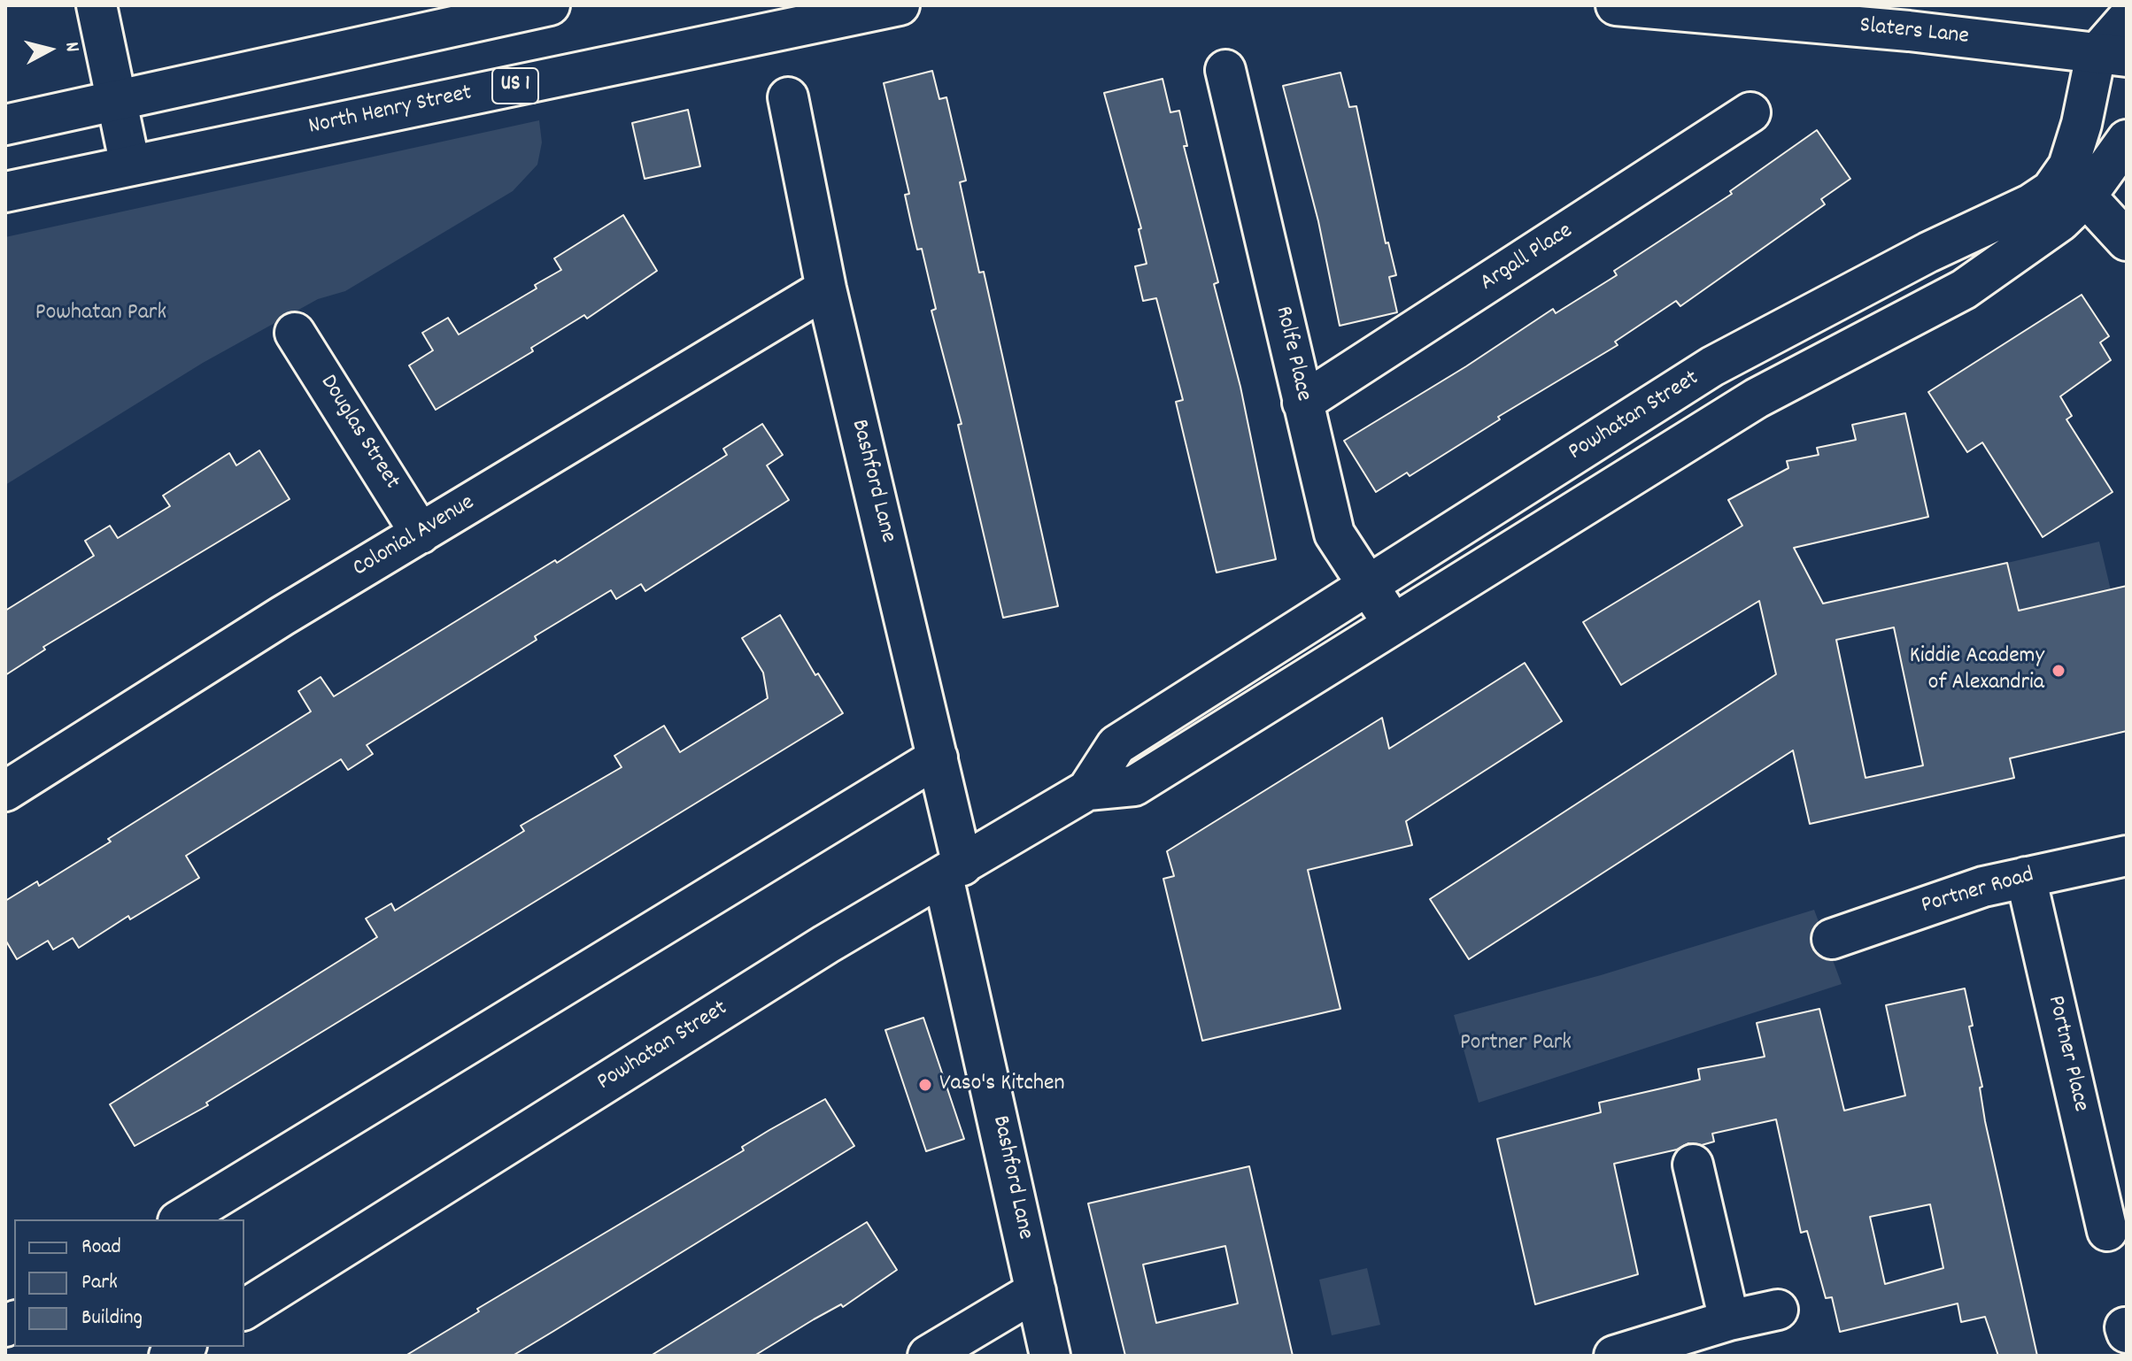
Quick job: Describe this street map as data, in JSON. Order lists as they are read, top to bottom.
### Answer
{
  "streets": {
    "main road": [
      "Slaters Lane",
      "US 1",
      "North Henry Street",
      "Argall Place",
      "Rolfe Place",
      "Powhatan Street",
      "Douglas Street",
      "Bashford Lane",
      "Colonial Avenue",
      "Portner Road",
      "Portner Place"
    ]
  },
  "crossings": [
    ["Slaters Lane", "Powhatan Street"],
    ["Argall Place", "Rolfe Place"],
    ["Rolfe Place", "Powhatan Street"],
    ["Powhatan Street", "Bashford Lane"],
    ["Douglas Street", "Colonial Avenue"],
    ["Bashford Lane", "Colonial Avenue"],
    ["Portner Road", "Portner Place"]
  ],
  "parks": ["Powhatan Park", "Portner Park"],
  "places": ["Kiddie Academy of Alexandria", "Vaso's Kitchen"],
  "legend": ["Road", "Park", "Building"],
  "north": "right"
}
